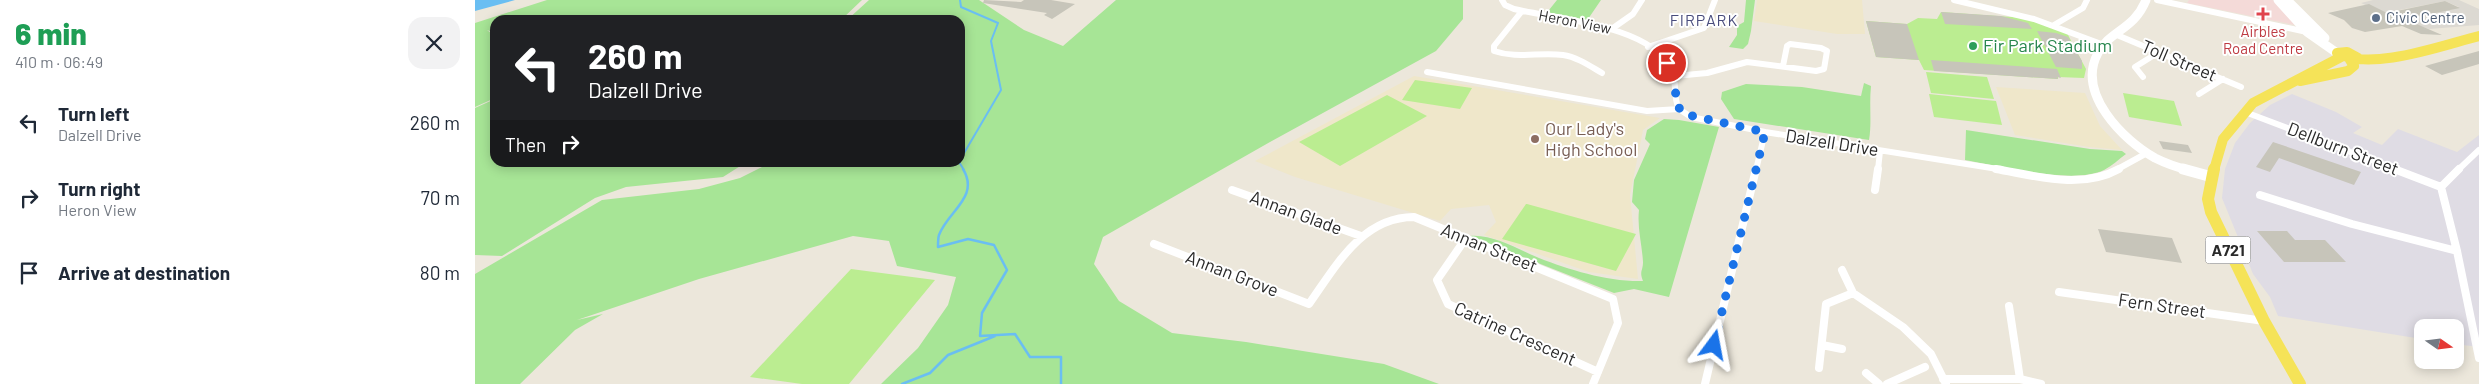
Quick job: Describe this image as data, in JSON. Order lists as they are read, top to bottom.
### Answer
{
  "streets": {
    "main road": ["A721"],
    "street": [
      "Heron View",
      "Toll Street",
      "Dalzell Drive",
      "Dellburn Street",
      "Annan Glade",
      "Annan Street",
      "Annan Grove",
      "Fern Street",
      "Catrine Crescent"
    ]
  },
  "crossings": [
    ["Dellburn Street", "A721"],
    ["Annan Glade", "Annan Street"],
    ["Annan Street", "Annan Grove"],
    ["Annan Street", "Catrine Crescent"],
    ["A721", "Fern Street"]
  ],
  "districts": ["FIRPARK"],
  "places": {
    "health": ["Airbles Road Centre"],
    "other": ["Civic Centre", "Fir Park Stadium", "Our Lady's High School"]
  },
  "north": "right",
  "page": {
    "heading": ["6 min", "410 m · 06:49"],
    "turn": ["260 m", "Dalzell Drive"],
    "list": [
      {
        "name": "Turn left",
        "note": "Dalzell Drive",
        "value": "260 m"
      },
      {
        "name": "Turn right",
        "note": "Heron View",
        "value": "70 m"
      },
      {
        "name": "Arrive at destination",
        "value": "80 m"
      }
    ],
    "then": "Then"
  }
}
